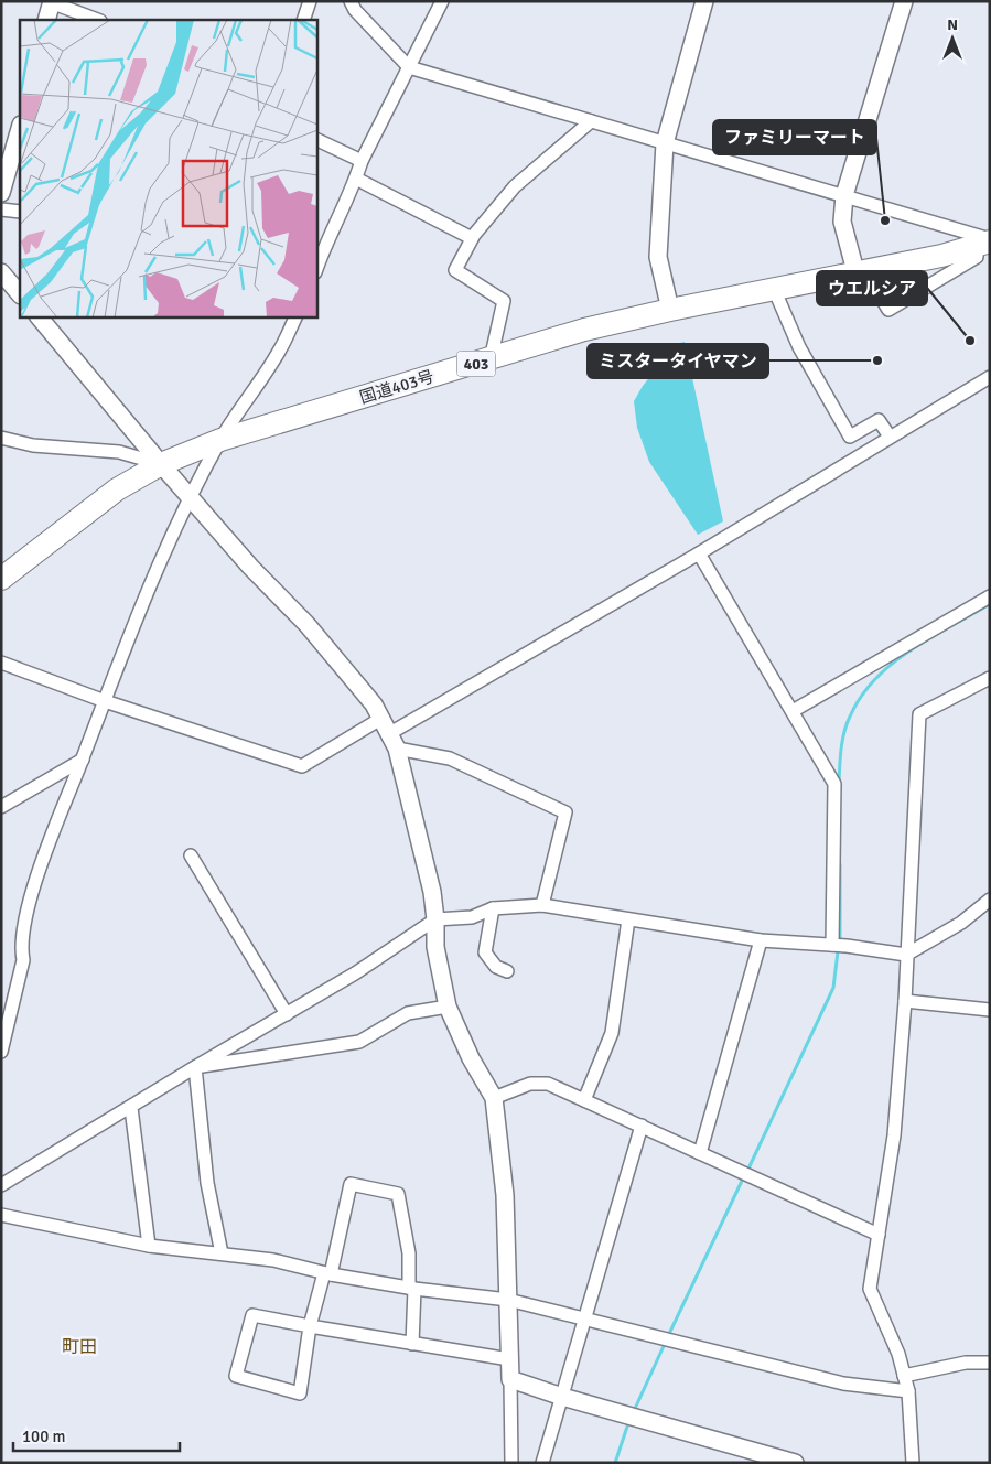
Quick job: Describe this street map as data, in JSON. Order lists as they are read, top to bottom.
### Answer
{
  "streets": {
    "highway": ["403", "国道403号"]
  },
  "districts": ["町田"],
  "places": ["ファミリーマート", "ウエルシア", "ミスタータイヤマン"],
  "scale_bar": "100 m",
  "north": "top"
}
